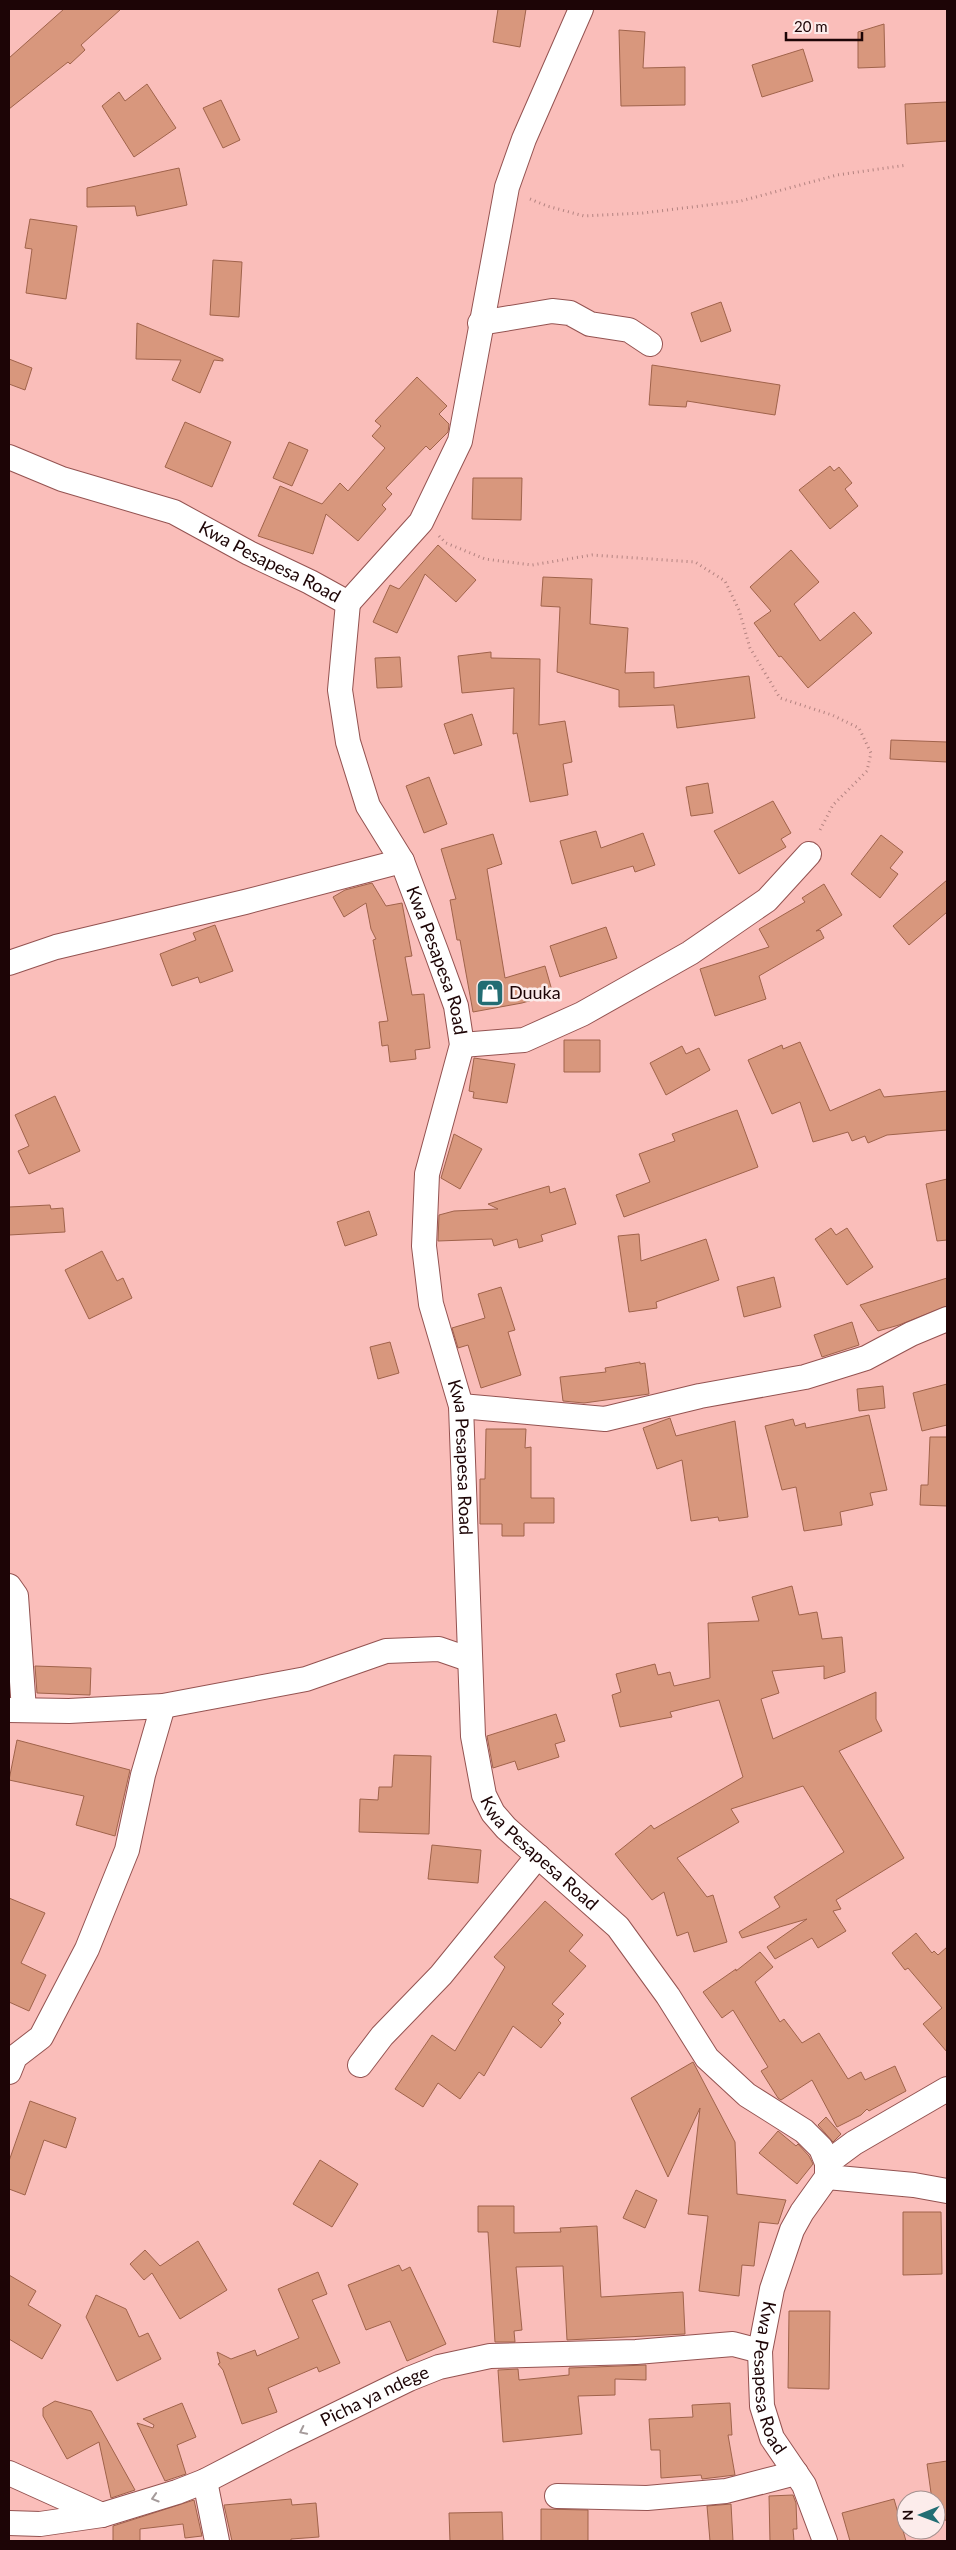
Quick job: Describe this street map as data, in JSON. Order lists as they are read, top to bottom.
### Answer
{
  "streets": {
    "street": ["Kwa Pesapesa Road", "Picha ya ndege"]
  },
  "crossings": [
    ["Kwa Pesapesa Road", "Picha ya ndege"]
  ],
  "one_way": ["Picha ya ndege"],
  "places": {
    "shop": ["Duuka"]
  },
  "scale_bar": "20 m",
  "north": "left"
}
